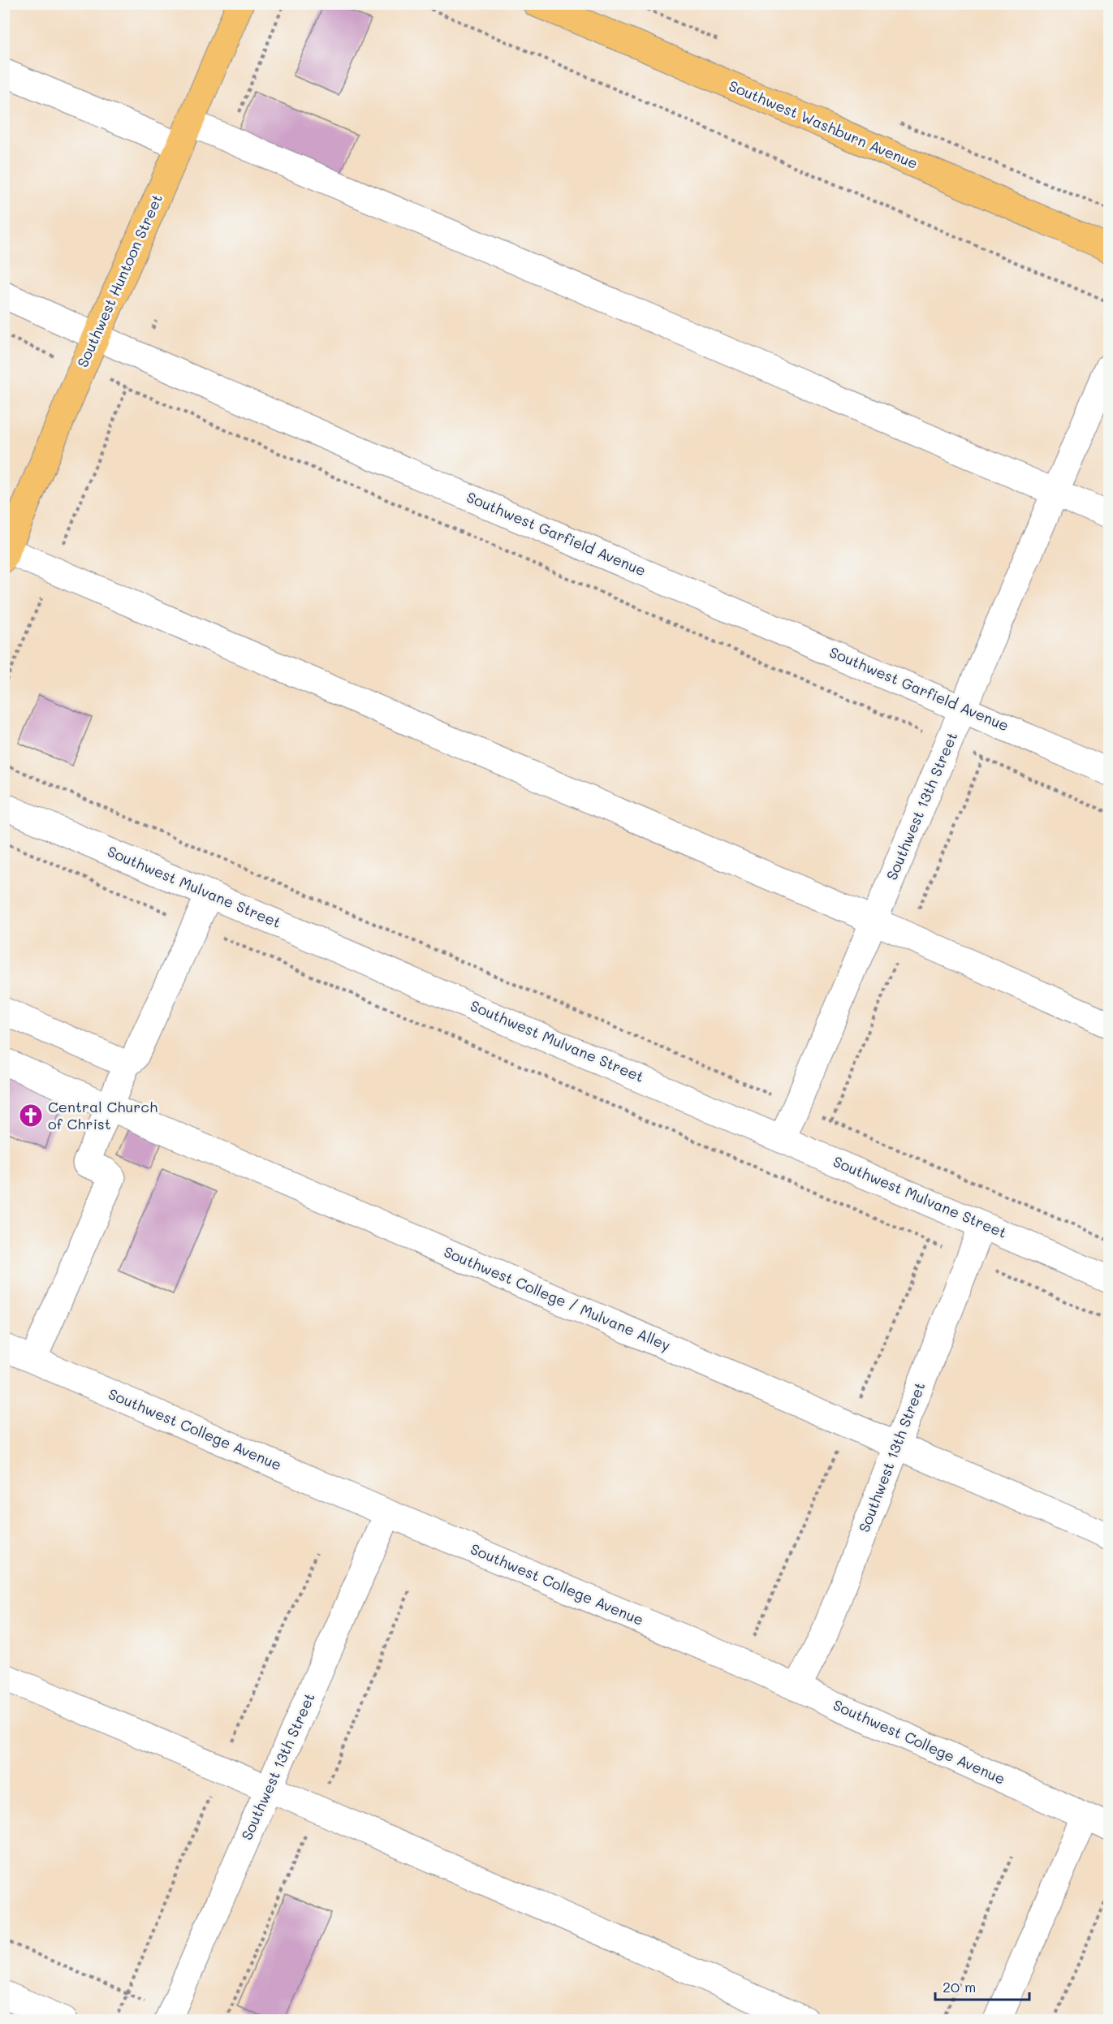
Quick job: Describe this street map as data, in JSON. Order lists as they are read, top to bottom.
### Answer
{
  "streets": {
    "main road": ["Southwest Washburn Avenue", "Southwest Huntoon Street"],
    "street": [
      "Southwest Garfield Avenue",
      "Southwest 13th Street",
      "Southwest Mulvane Street",
      "Southwest College / Mulvane Alley",
      "Southwest College Avenue"
    ]
  },
  "crossings": [
    ["Southwest Huntoon Street", "Southwest Garfield Avenue"],
    ["Southwest Garfield Avenue", "Southwest 13th Street"],
    ["Southwest 13th Street", "Southwest Mulvane Street"],
    ["Southwest 13th Street", "Southwest College / Mulvane Alley"],
    ["Southwest 13th Street", "Southwest College Avenue"]
  ],
  "places": {
    "church": ["Central Church of Christ"]
  },
  "scale_bar": "20 m"
}
